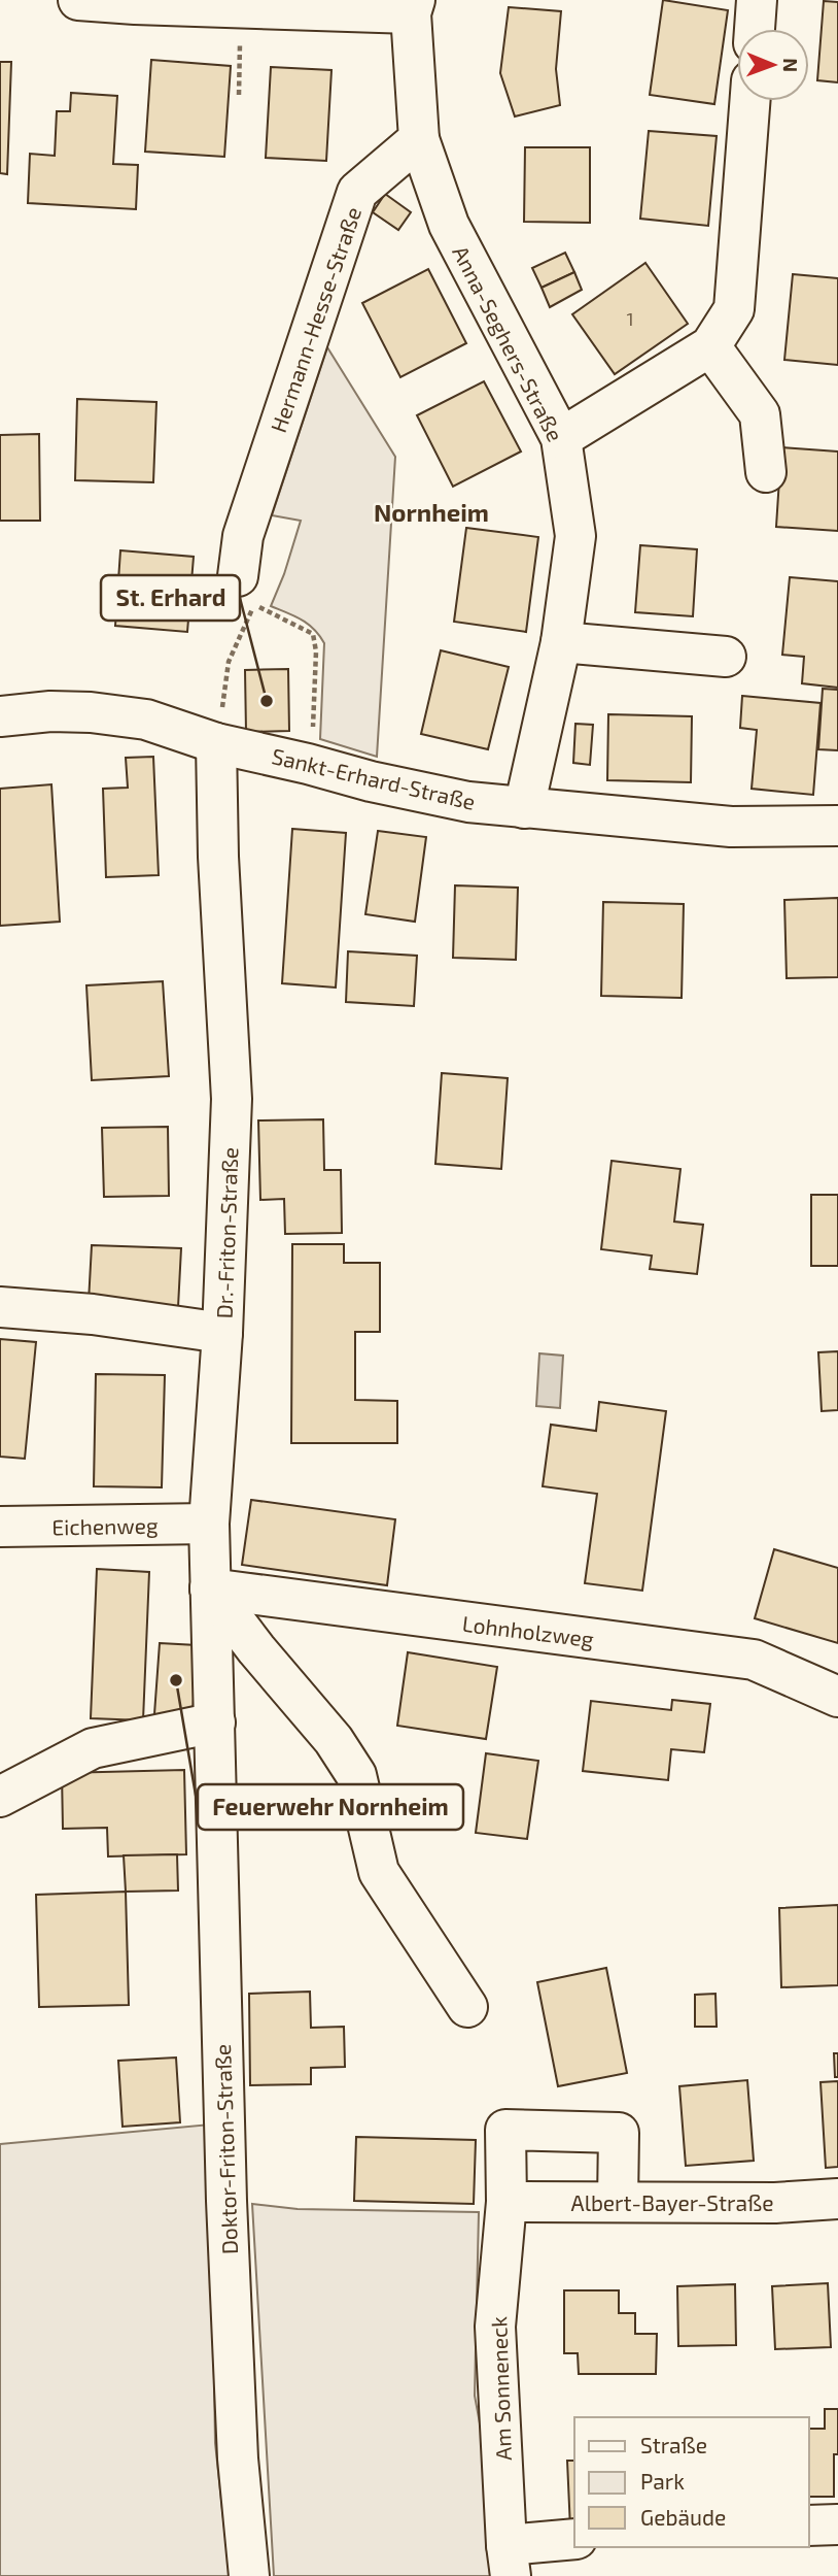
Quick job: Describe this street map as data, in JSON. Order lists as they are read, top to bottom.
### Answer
{
  "streets": {
    "street": [
      "Hermann-Hesse-Straße",
      "Anna-Seghers-Straße",
      "Sankt-Erhard-Straße",
      "Dr.-Friton-Straße",
      "Eichenweg",
      "Lohnholzweg",
      "Doktor-Friton-Straße",
      "Albert-Bayer-Straße",
      "Am Sonneneck"
    ]
  },
  "crossings": [
    ["Hermann-Hesse-Straße", "Anna-Seghers-Straße"],
    ["Anna-Seghers-Straße", "Sankt-Erhard-Straße"],
    ["Sankt-Erhard-Straße", "Dr.-Friton-Straße"],
    ["Dr.-Friton-Straße", "Eichenweg"],
    ["Dr.-Friton-Straße", "Lohnholzweg"],
    ["Dr.-Friton-Straße", "Doktor-Friton-Straße"],
    ["Albert-Bayer-Straße", "Am Sonneneck"]
  ],
  "districts": ["Nornheim"],
  "places": ["St. Erhard", "Feuerwehr Nornheim"],
  "house_numbers": ["1"],
  "legend": ["Straße", "Park", "Gebäude"],
  "north": "right"
}
